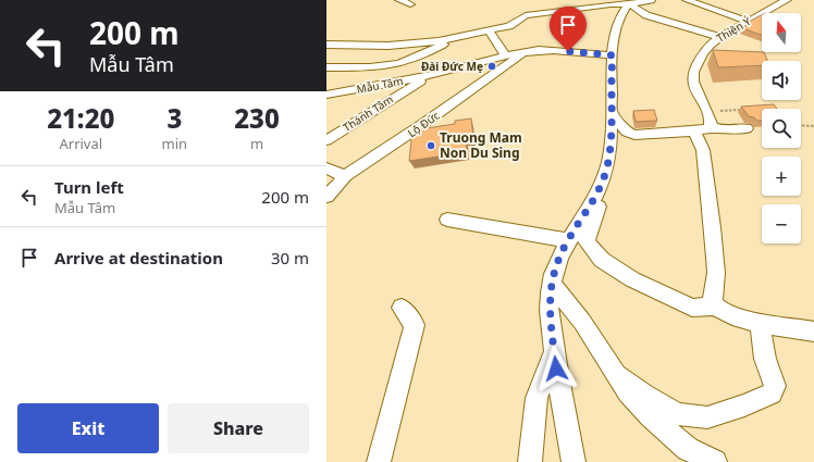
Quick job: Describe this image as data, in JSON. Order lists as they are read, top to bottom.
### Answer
{
  "streets": {
    "street": [
      "Thiện Ý",
      "Mẫu Tâm",
      "Thánh Tâm",
      "Lộ Đức"
    ]
  },
  "crossings": [
    ["Mẫu Tâm", "Thánh Tâm"],
    ["Mẫu Tâm", "Lộ Đức"]
  ],
  "places": ["Đài Đức Mẹ", "Truong Mam Non Du Sing"],
  "north": "top",
  "page": {
    "turn": ["200 m", "Mẫu Tâm"],
    "map_buttons": ["+", "−"],
    "eta": [
      "21:20",
      "Arrival",
      "3",
      "min",
      "230",
      "m"
    ],
    "list": [
      {
        "name": "Turn left",
        "note": "Mẫu Tâm",
        "value": "200 m"
      },
      {
        "name": "Arrive at destination",
        "value": "30 m"
      }
    ],
    "buttons": ["Exit", "Share"]
  }
}
